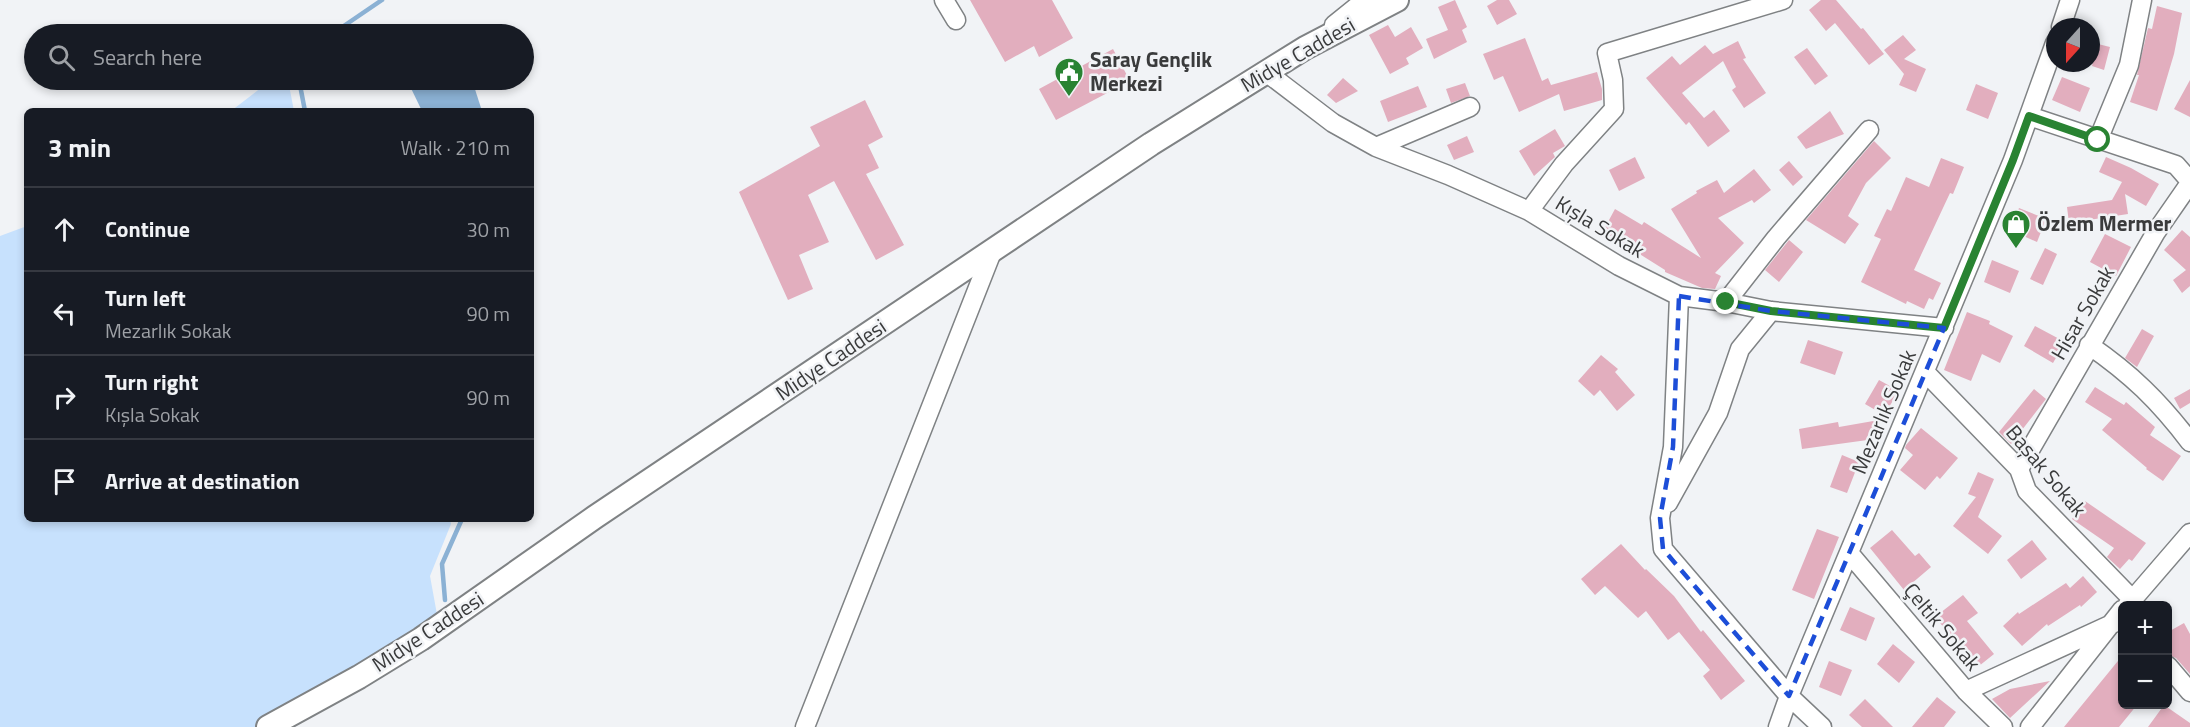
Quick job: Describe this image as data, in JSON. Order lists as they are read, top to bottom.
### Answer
{
  "streets": {
    "main road": ["Midye Caddesi"],
    "street": [
      "Kışla Sokak",
      "Hisar Sokak",
      "Mezarlık Sokak",
      "Başak Sokak",
      "Çeltik Sokak"
    ]
  },
  "crossings": [
    ["Midye Caddesi", "Kışla Sokak"],
    ["Kışla Sokak", "Mezarlık Sokak"],
    ["Hisar Sokak", "Başak Sokak"],
    ["Mezarlık Sokak", "Başak Sokak"],
    ["Mezarlık Sokak", "Çeltik Sokak"]
  ],
  "places": {
    "public building": ["Saray Gençlik Merkezi"],
    "shop": ["Özlem Mermer"]
  },
  "north": "bottom",
  "page": {
    "search": "Search here",
    "heading": ["3 min", "Walk · 210 m"],
    "list": [
      ["Continue", "30 m"],
      ["Turn left", "Mezarlık Sokak", "90 m"],
      ["Turn right", "Kışla Sokak", "90 m"],
      "Arrive at destination"
    ],
    "map_buttons": ["+", "−"]
  }
}
